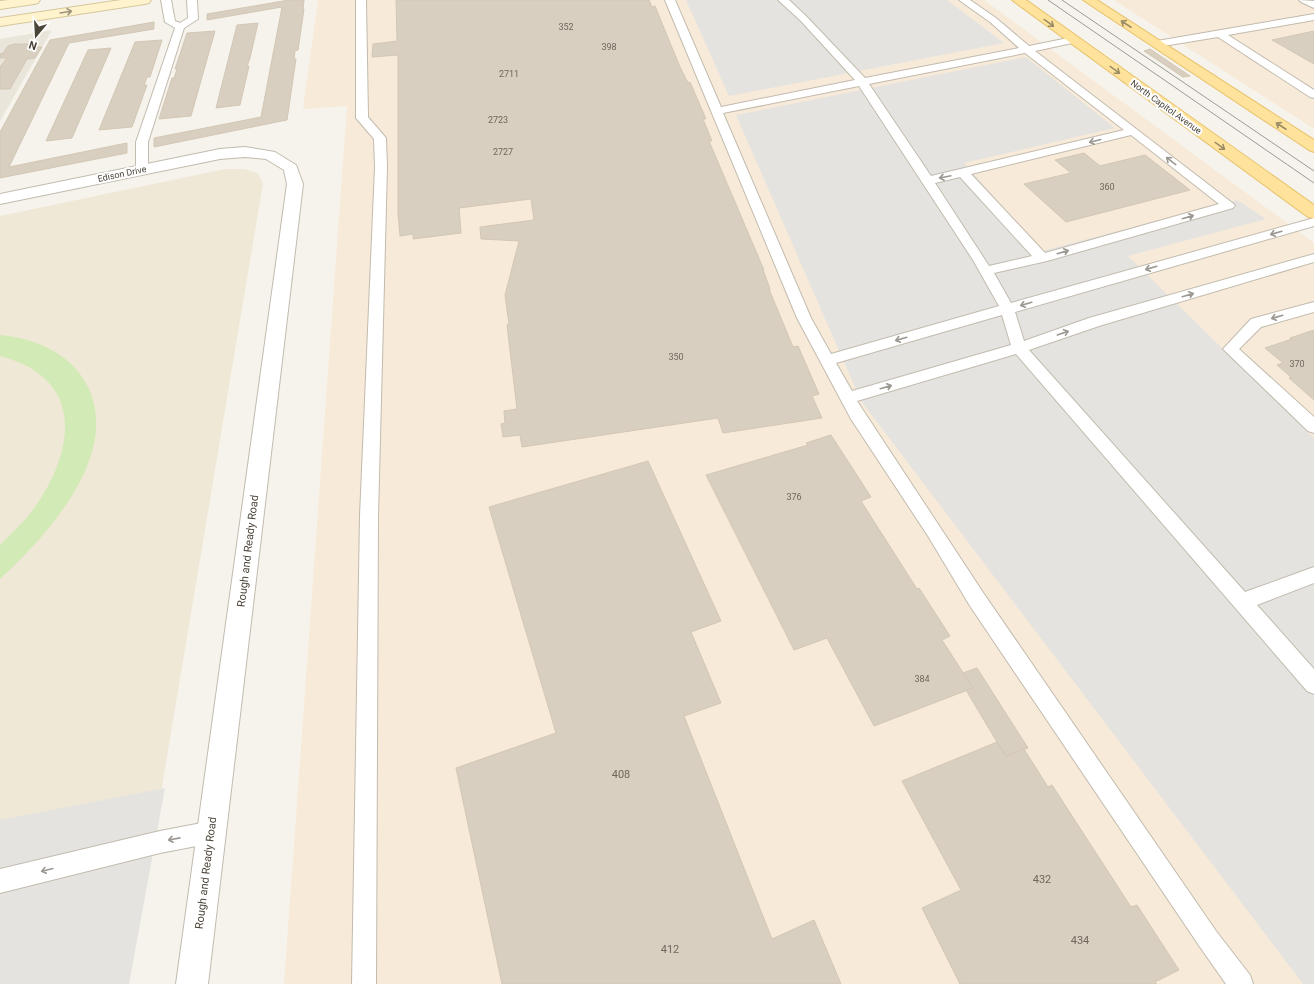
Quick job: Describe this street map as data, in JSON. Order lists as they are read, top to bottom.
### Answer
{
  "streets": {
    "main road": ["North Capitol Avenue"],
    "street": ["Edison Drive", "Rough and Ready Road"]
  },
  "crossings": [
    ["Edison Drive", "Rough and Ready Road"]
  ],
  "house_numbers": [
    "352",
    "398",
    "2711",
    "2723",
    "2727",
    "360",
    "350",
    "370",
    "376",
    "384",
    "408",
    "432",
    "434",
    "412"
  ],
  "north": "bottom"
}
